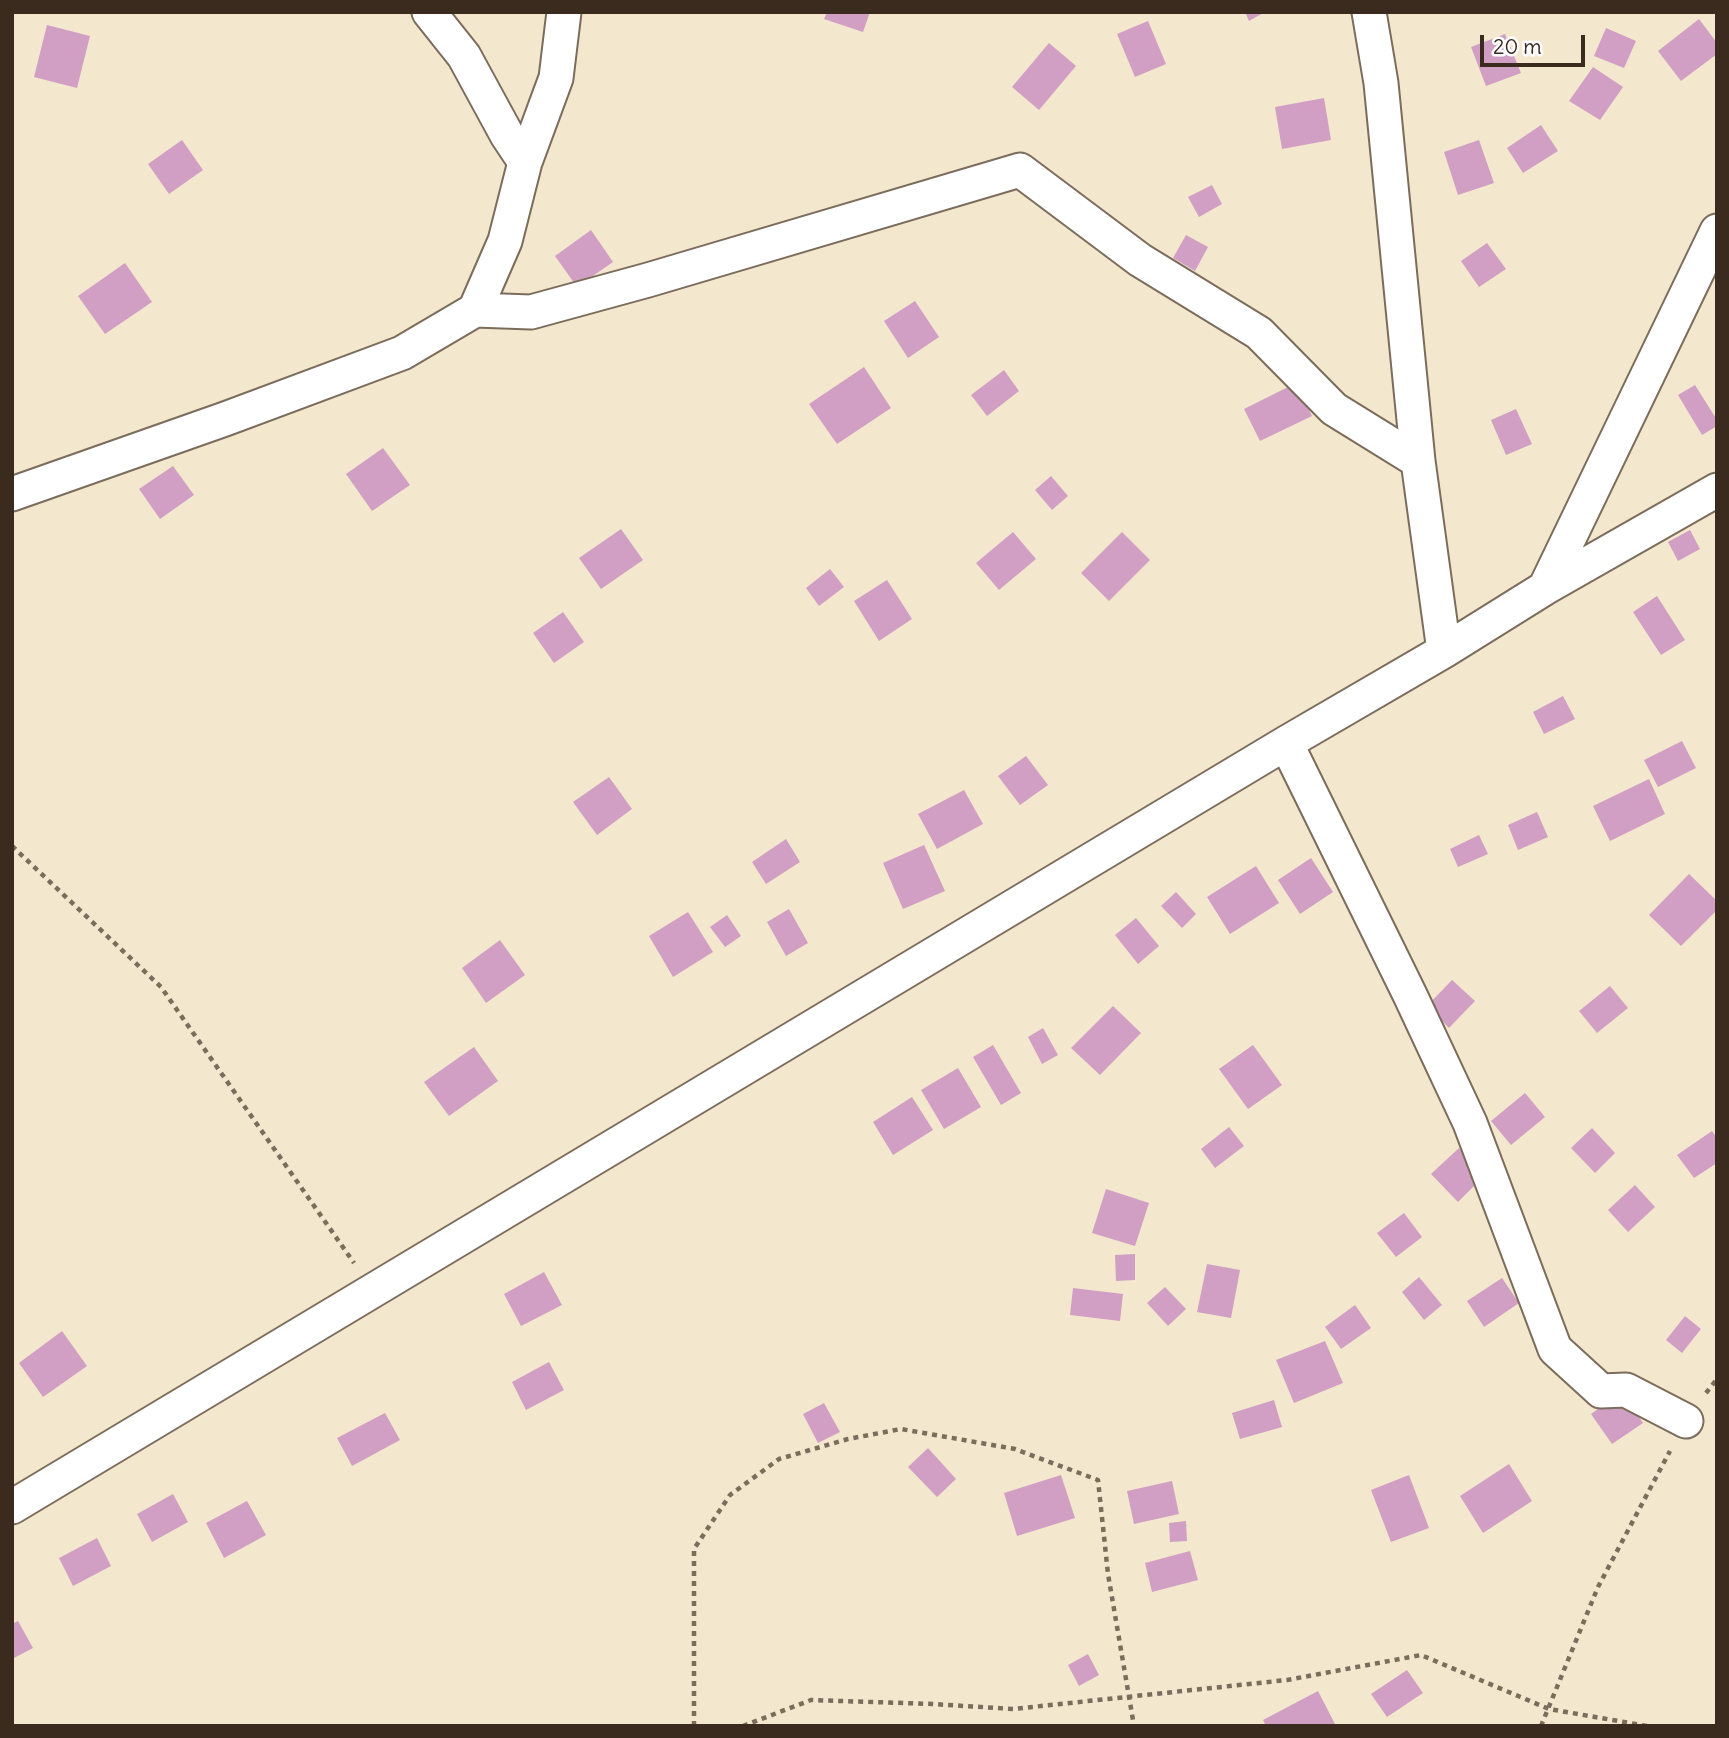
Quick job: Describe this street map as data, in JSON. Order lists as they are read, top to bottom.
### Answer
{
  "scale_bar": "20 m"
}
